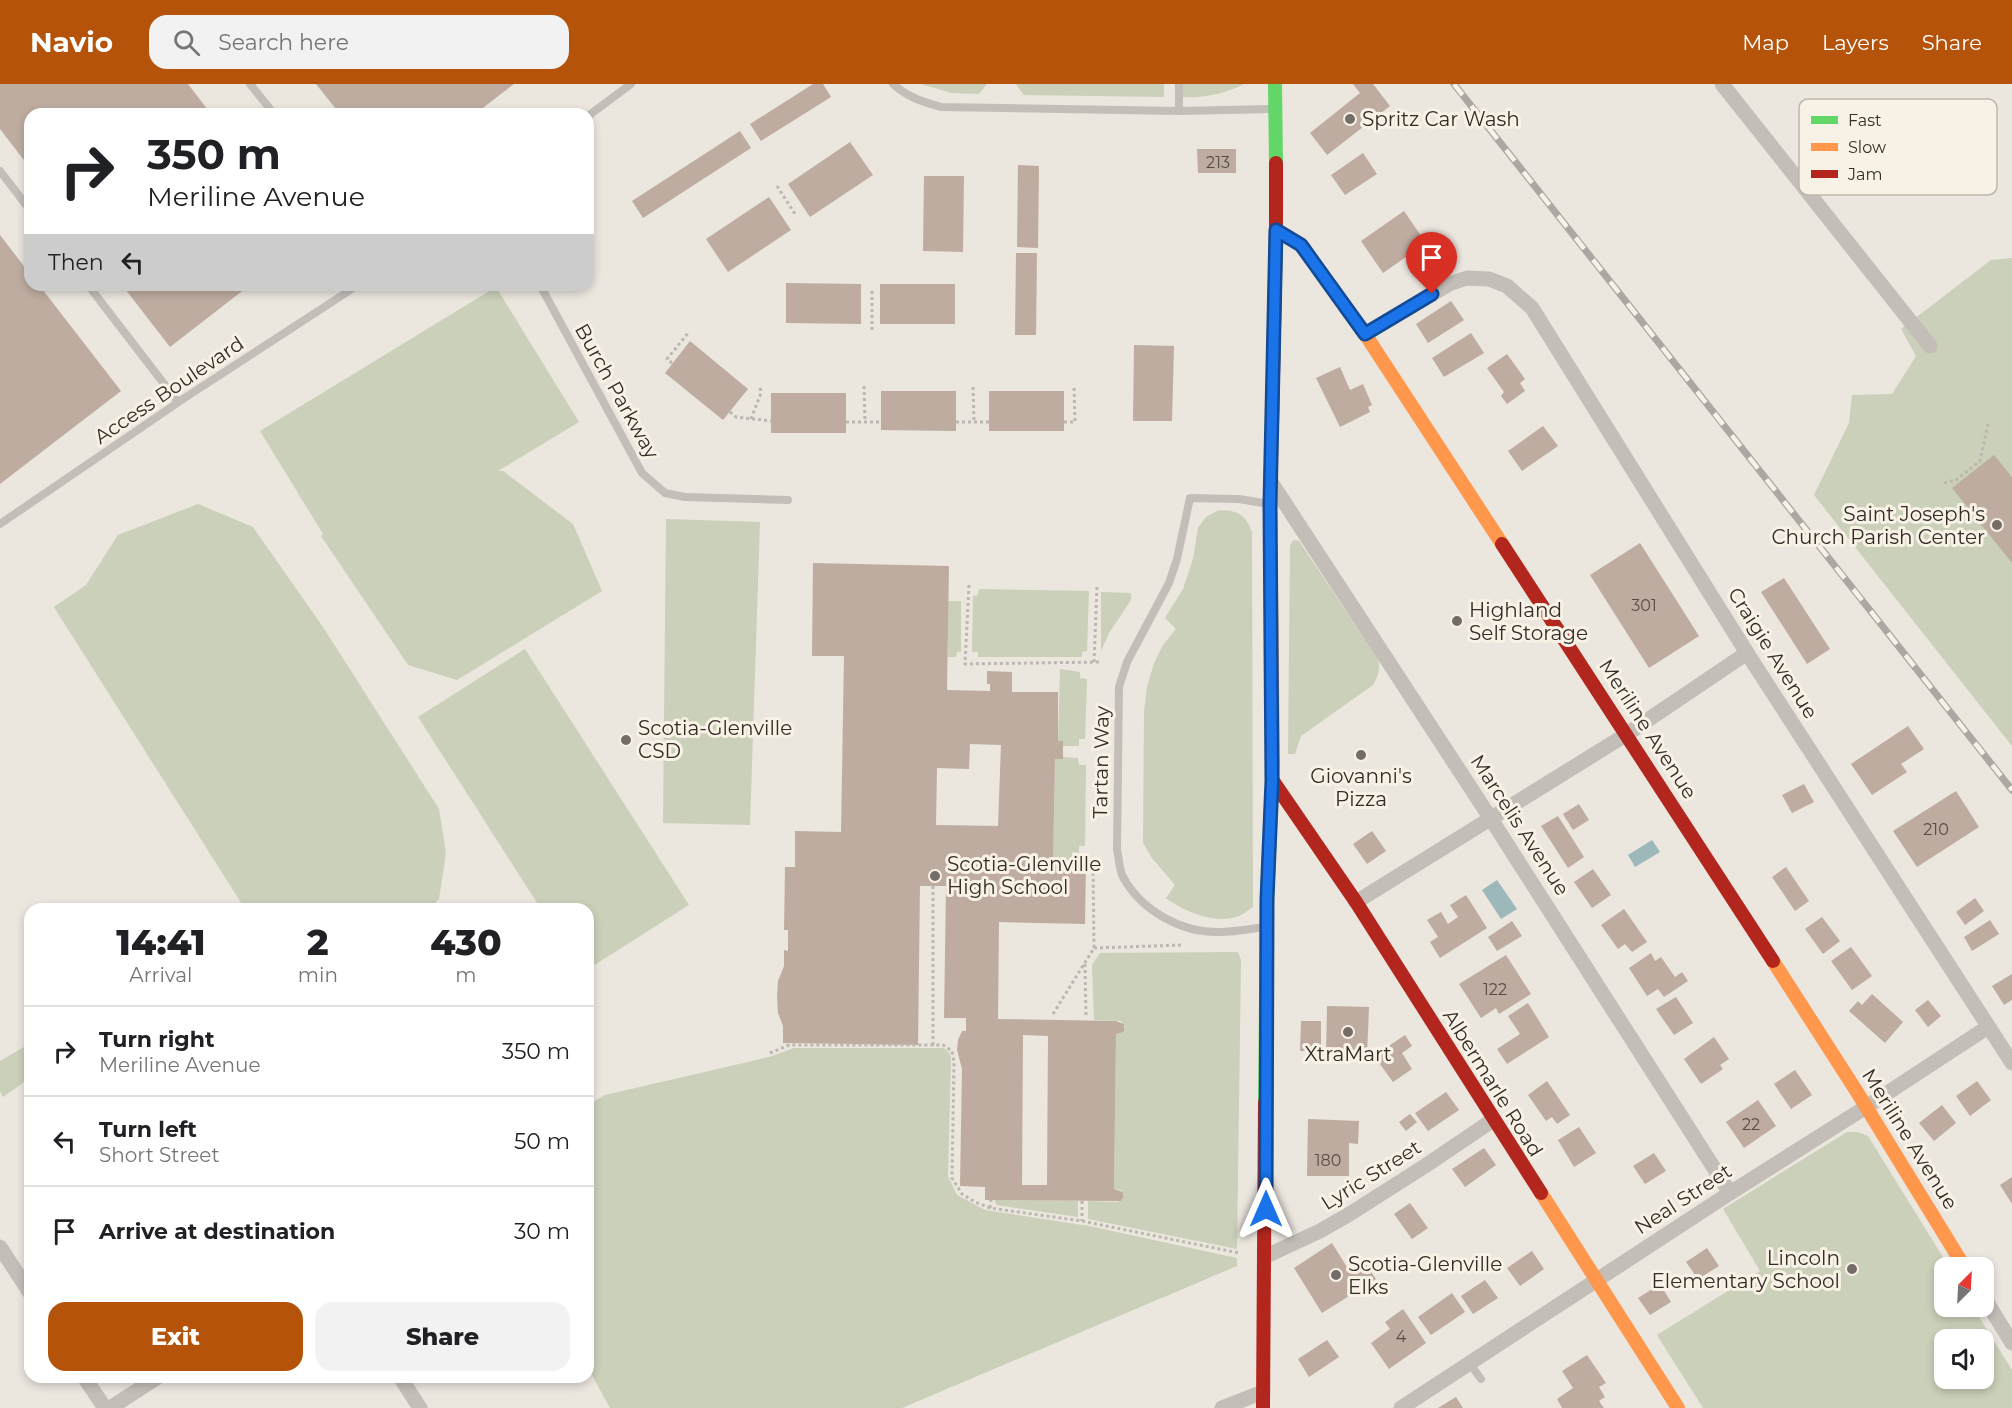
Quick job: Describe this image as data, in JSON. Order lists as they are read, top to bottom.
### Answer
{
  "streets": {
    "street": [
      "Craigie Avenue",
      "Meriline Avenue",
      "Marcelis Avenue",
      "Albermarle Road",
      "Lyric Street",
      "Neal Street"
    ],
    "lane": ["Access Boulevard", "Burch Parkway", "Tartan Way"]
  },
  "crossings": [
    ["Craigie Avenue", "Meriline Avenue"],
    ["Craigie Avenue", "Neal Street"],
    ["Meriline Avenue", "Neal Street"],
    ["Marcelis Avenue", "Neal Street"],
    ["Albermarle Road", "Lyric Street"],
    ["Albermarle Road", "Neal Street"]
  ],
  "places": [
    "Spritz Car Wash",
    "Saint Joseph's Church Parish Center",
    "Highland Self Storage",
    "Scotia-Glenville CSD",
    "Giovanni's Pizza",
    "Scotia-Glenville High School",
    "XtraMart",
    "Lincoln Elementary School",
    "Scotia-Glenville Elks"
  ],
  "house_numbers": [
    "213",
    "301",
    "210",
    "122",
    "22",
    "180",
    "4"
  ],
  "legend": ["Fast", "Slow", "Jam"],
  "north": "top right",
  "page": {
    "header": "Navio",
    "search": "Search here",
    "nav": ["Map", "Layers", "Share"],
    "turn": ["350 m", "Meriline Avenue"],
    "then": "Then",
    "eta": [
      "14:41",
      "Arrival",
      "2",
      "min",
      "430",
      "m"
    ],
    "list": [
      {
        "name": "Turn right",
        "note": "Meriline Avenue",
        "value": "350 m"
      },
      {
        "name": "Turn left",
        "note": "Short Street",
        "value": "50 m"
      },
      {
        "name": "Arrive at destination",
        "value": "30 m"
      }
    ],
    "buttons": ["Exit", "Share"]
  }
}
